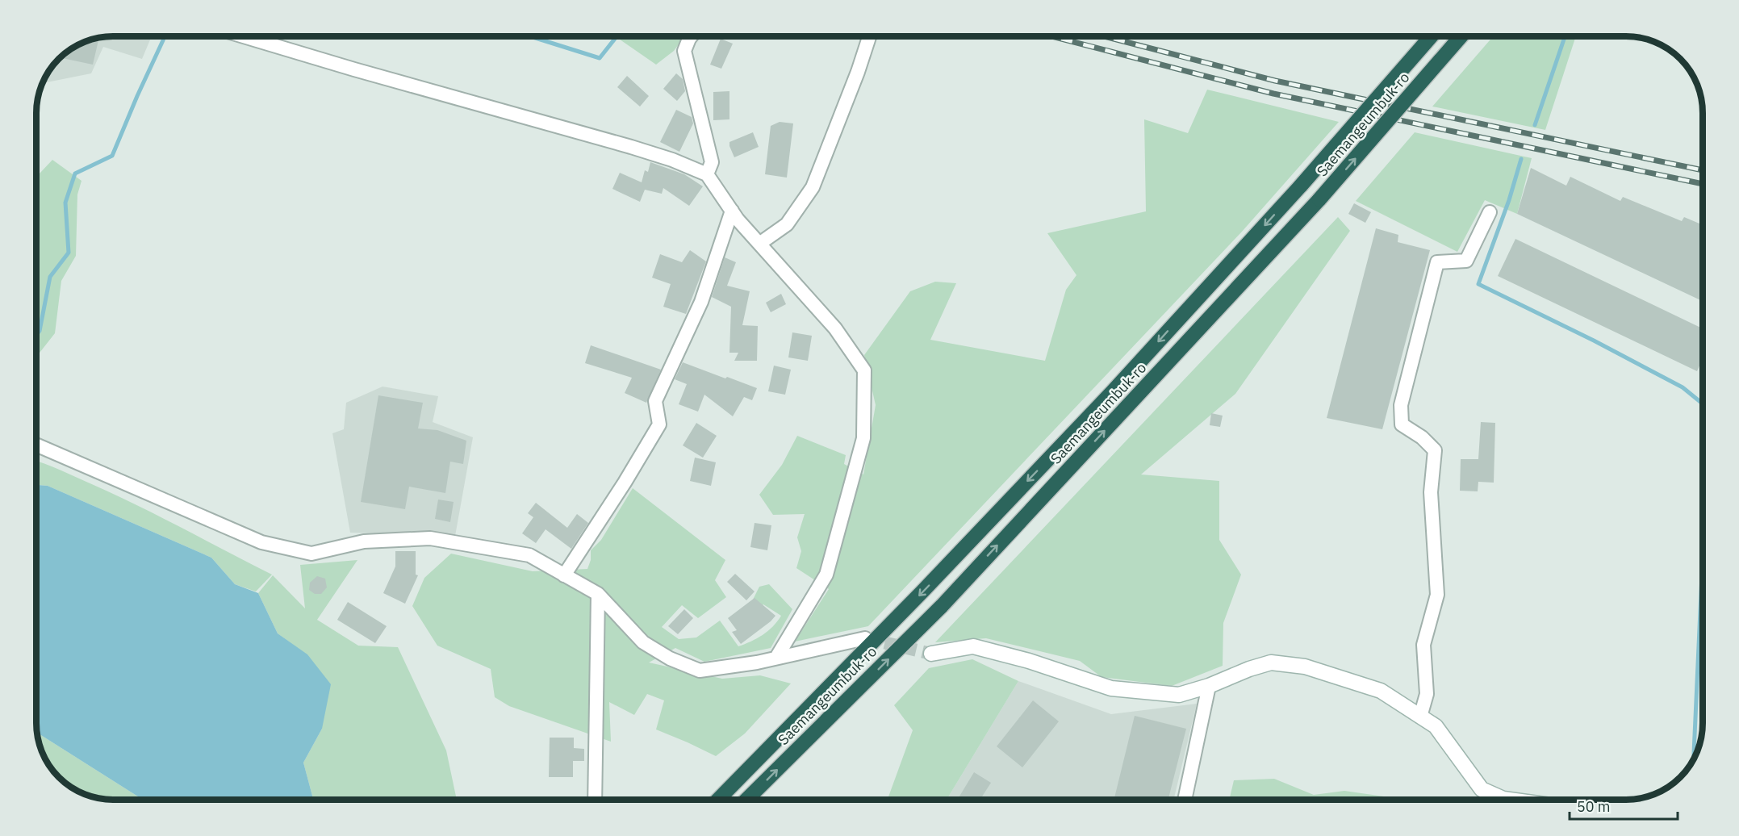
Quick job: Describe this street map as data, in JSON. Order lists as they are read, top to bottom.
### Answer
{
  "streets": {
    "highway": ["Saemangeumbuk-ro"]
  },
  "scale_bar": "50 m"
}
